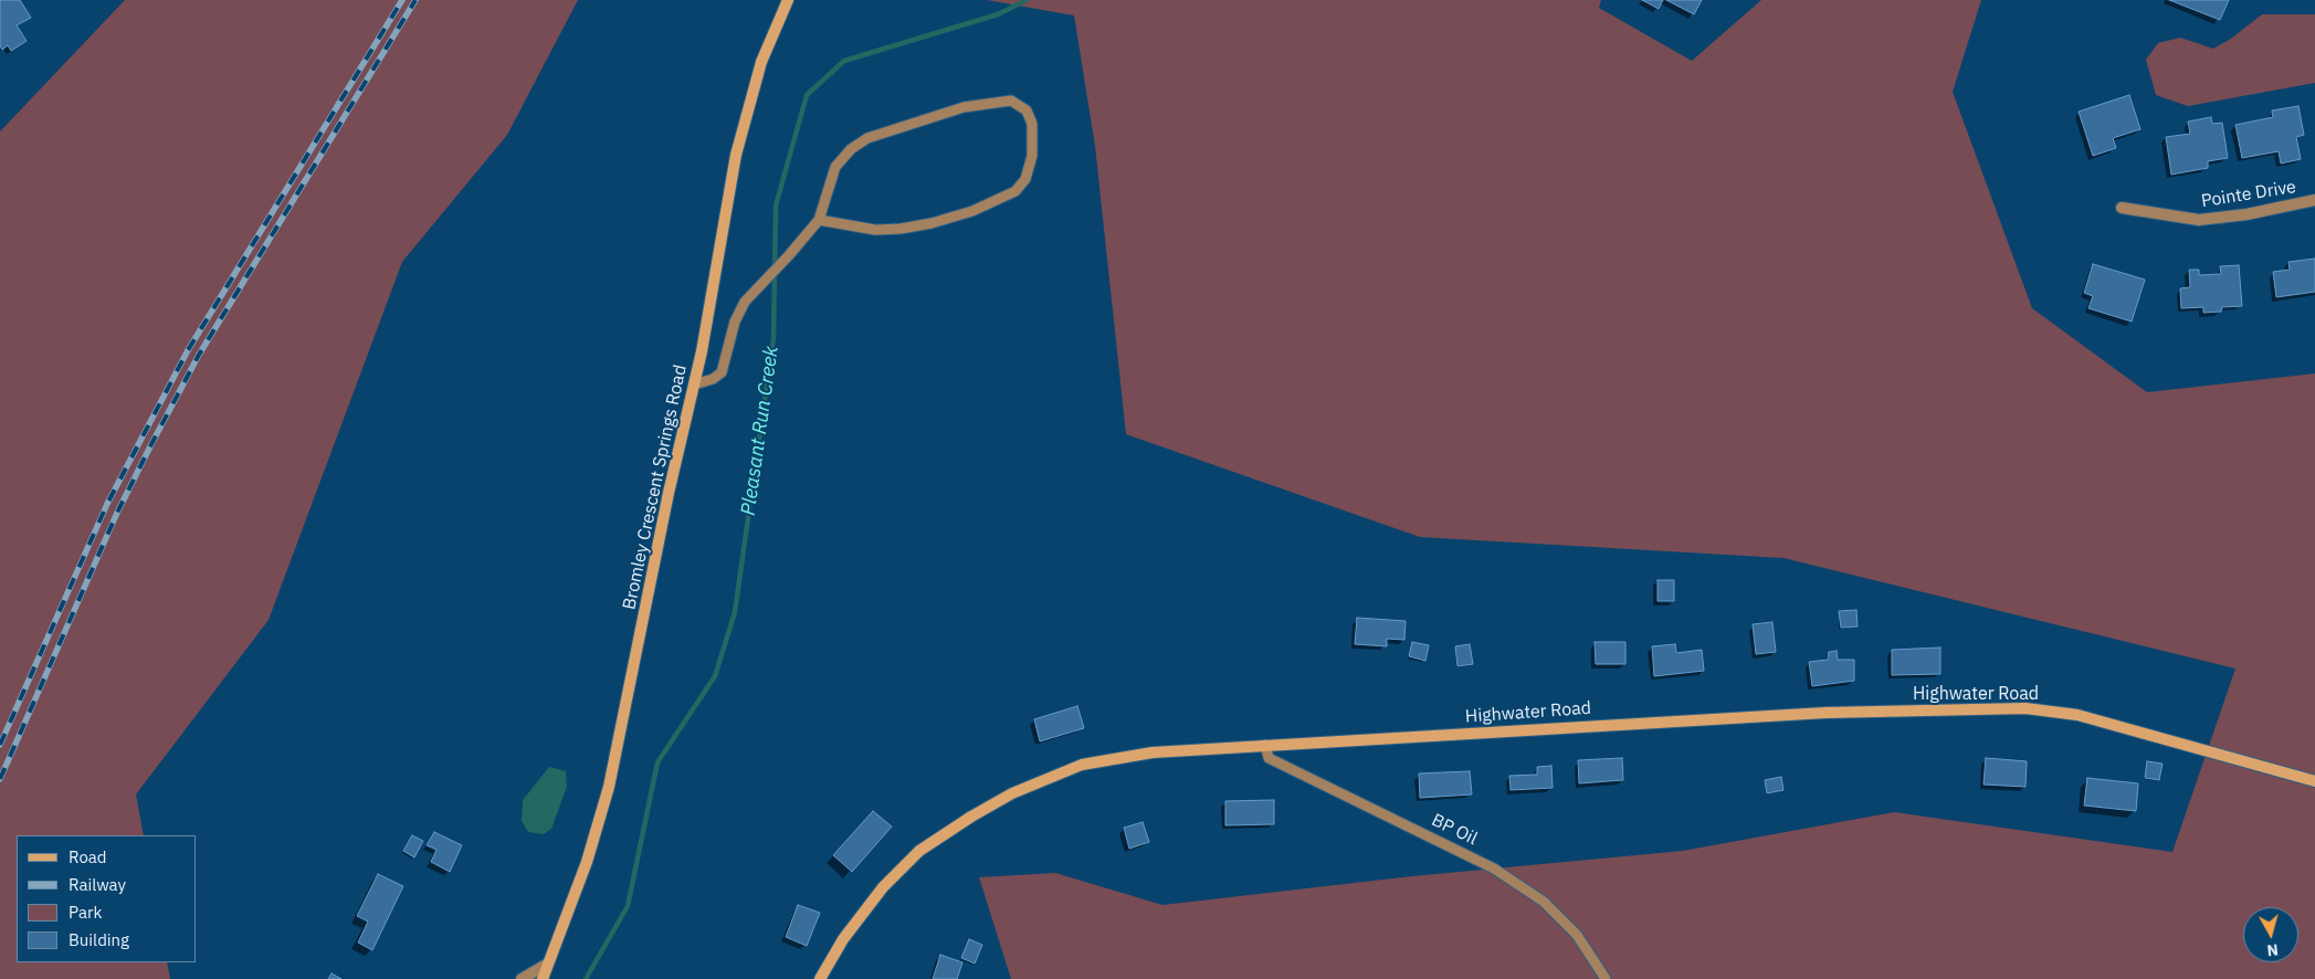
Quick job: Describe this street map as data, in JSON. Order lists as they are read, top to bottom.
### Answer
{
  "streets": {
    "street": ["Pointe Drive", "Bromley Crescent Springs Road", "Highwater Road"],
    "lane": ["BP Oil"]
  },
  "crossings": [
    ["Highwater Road", "BP Oil"]
  ],
  "water": ["Pleasant Run Creek"],
  "legend": [
    "Road",
    "Railway",
    "Park",
    "Building"
  ],
  "north": "bottom"
}
